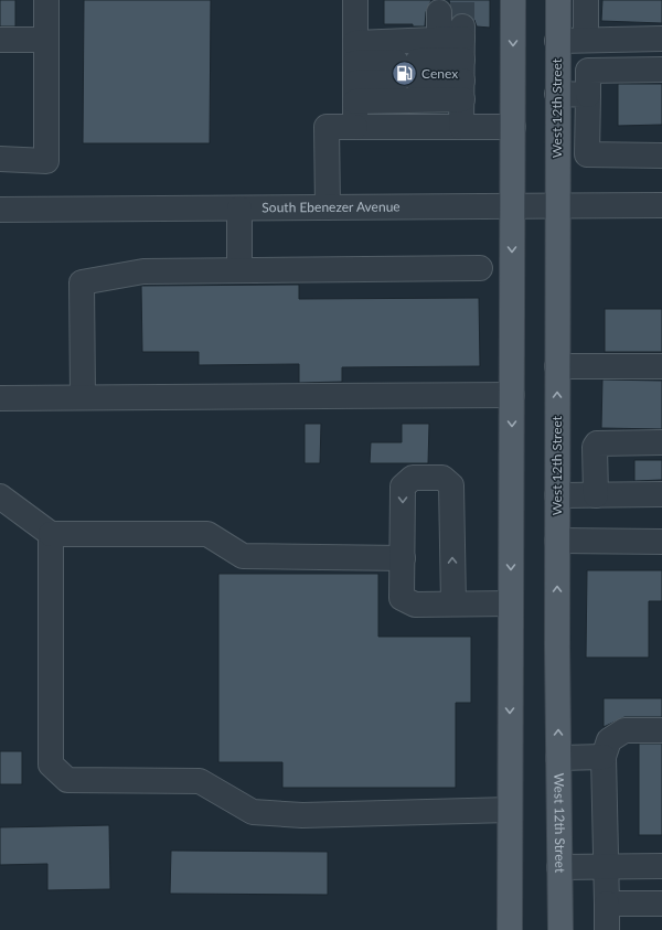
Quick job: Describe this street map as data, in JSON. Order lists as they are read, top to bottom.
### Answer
{
  "streets": {
    "main road": ["West 12th Street"],
    "street": ["South Ebenezer Avenue"]
  },
  "crossings": [
    ["West 12th Street", "South Ebenezer Avenue"]
  ],
  "places": {
    "fuel station": ["Cenex"]
  }
}
